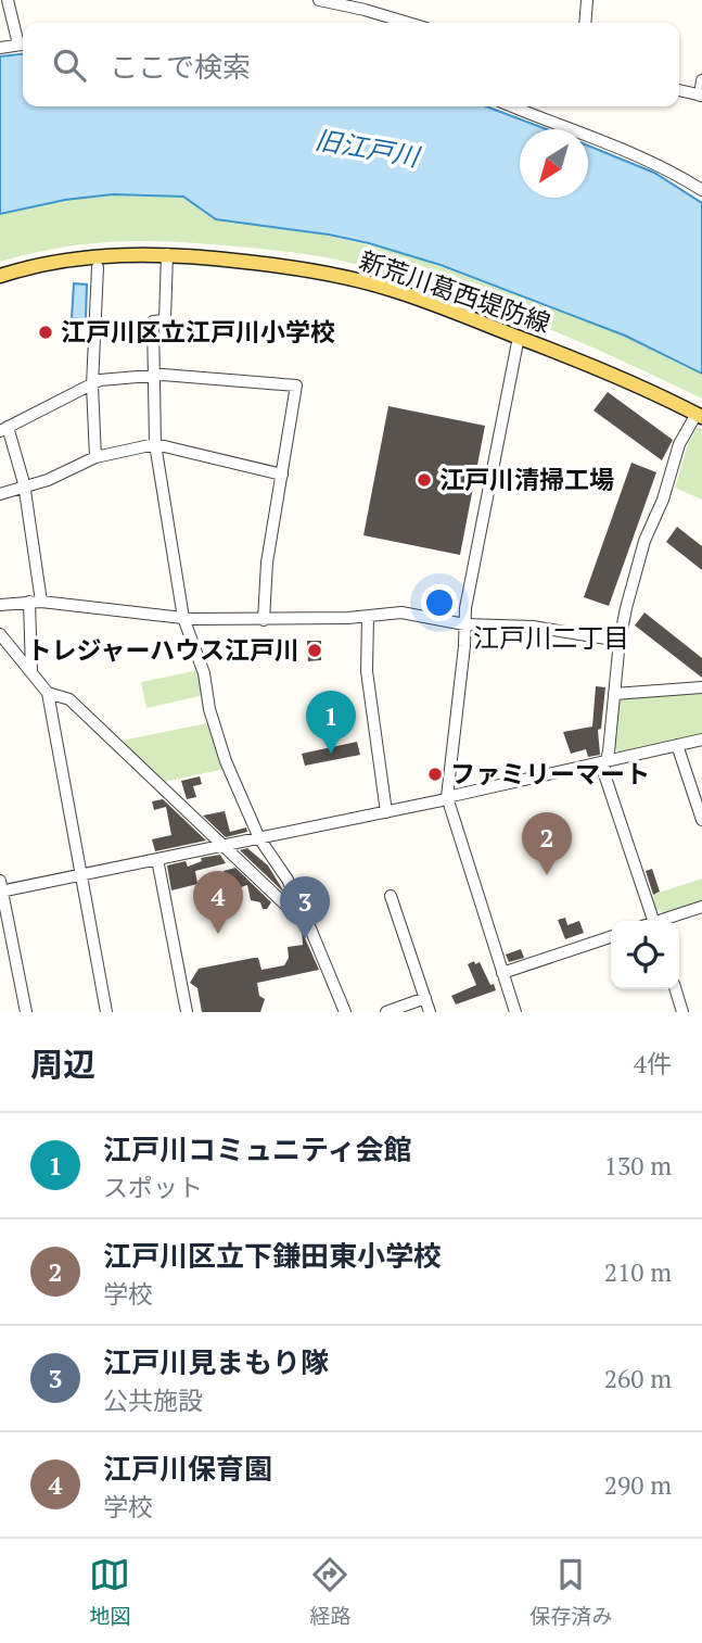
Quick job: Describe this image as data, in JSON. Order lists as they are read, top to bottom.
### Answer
{
  "streets": {
    "main road": ["新荒川葛西堤防線"]
  },
  "districts": ["江戸川二丁目"],
  "water": ["旧江戸川"],
  "places": [
    "江戸川区立江戸川小学校",
    "江戸川清掃工場",
    "トレジャーハウス江戸川",
    "ファミリーマート"
  ],
  "north": "bottom left",
  "page": {
    "search": "ここで検索",
    "pins": [
      "1",
      "2",
      "4",
      "3"
    ],
    "heading": ["周辺", "4件"],
    "list": [
      {
        "mark": "1",
        "name": "江戸川コミュニティ会館",
        "note": "スポット",
        "value": "130 m"
      },
      {
        "mark": "2",
        "name": "江戸川区立下鎌田東小学校",
        "note": "学校",
        "value": "210 m"
      },
      {
        "mark": "3",
        "name": "江戸川見まもり隊",
        "note": "公共施設",
        "value": "260 m"
      },
      {
        "mark": "4",
        "name": "江戸川保育園",
        "note": "学校",
        "value": "290 m"
      }
    ],
    "nav": ["地図", "経路", "保存済み"]
  }
}
